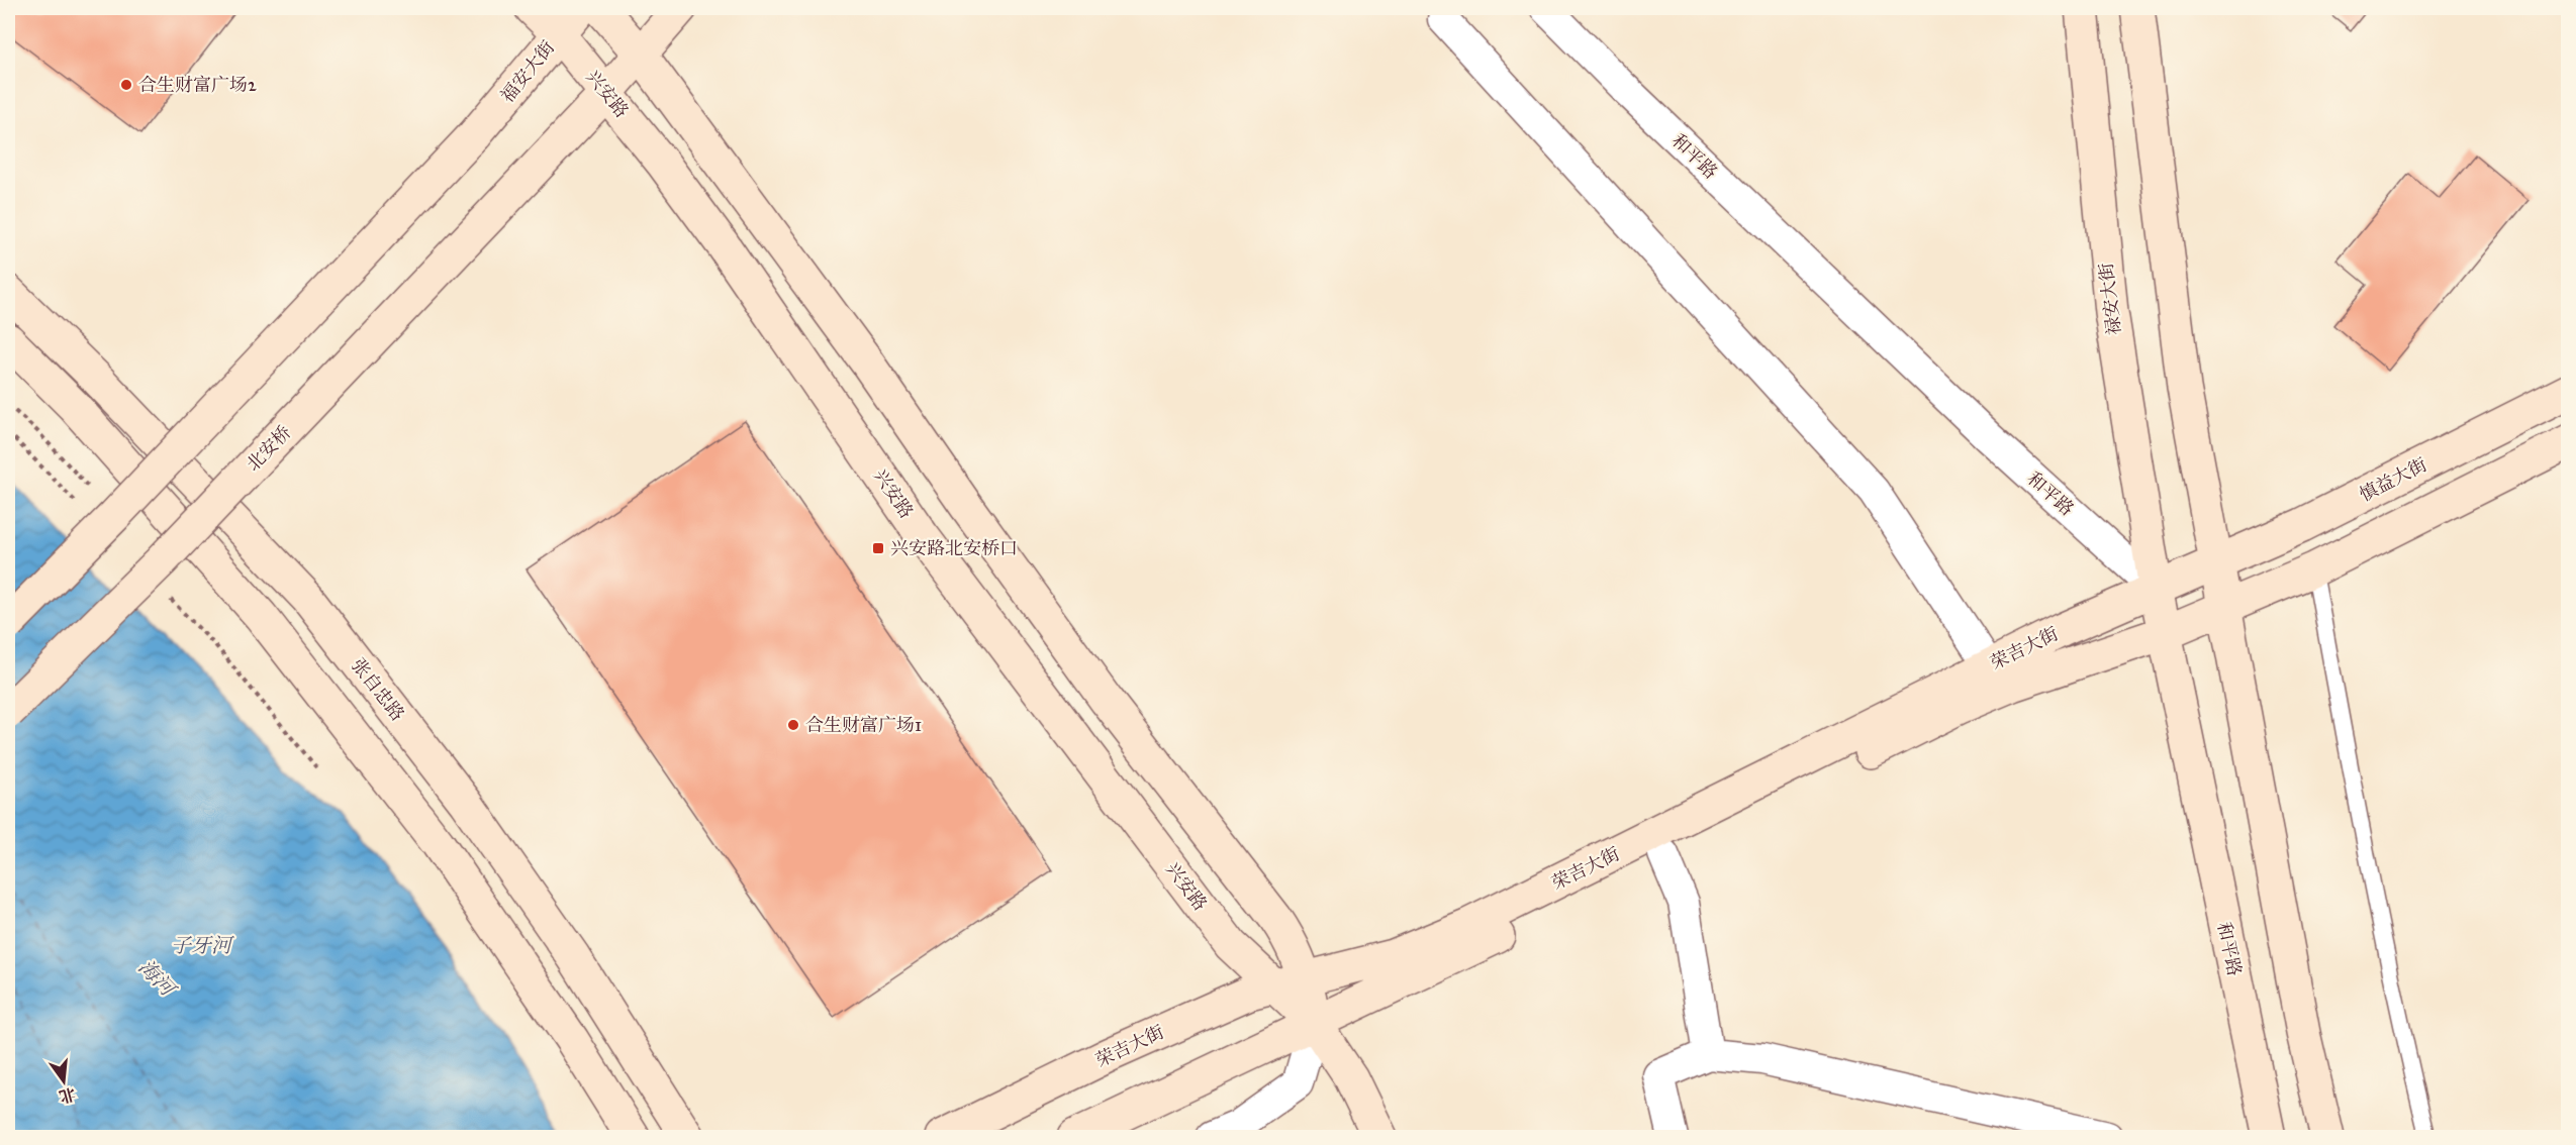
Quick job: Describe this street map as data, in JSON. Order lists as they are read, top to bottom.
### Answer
{
  "streets": {
    "street": [
      "福安大街",
      "兴安路",
      "和平路",
      "禄安大街",
      "北安桥",
      "慎益大街",
      "荣吉大街",
      "张自忠路"
    ]
  },
  "crossings": [
    ["福安大街", "兴安路"],
    ["兴安路", "北安桥"],
    ["兴安路", "荣吉大街"],
    ["和平路", "禄安大街"],
    ["和平路", "荣吉大街"],
    ["禄安大街", "荣吉大街"],
    ["慎益大街", "荣吉大街"]
  ],
  "water": ["子牙河", "海河"],
  "places": {
    "other": ["合生财富广场2", "合生财富广场1"],
    "transit": ["兴安路北安桥口"]
  },
  "north": "bottom"
}
